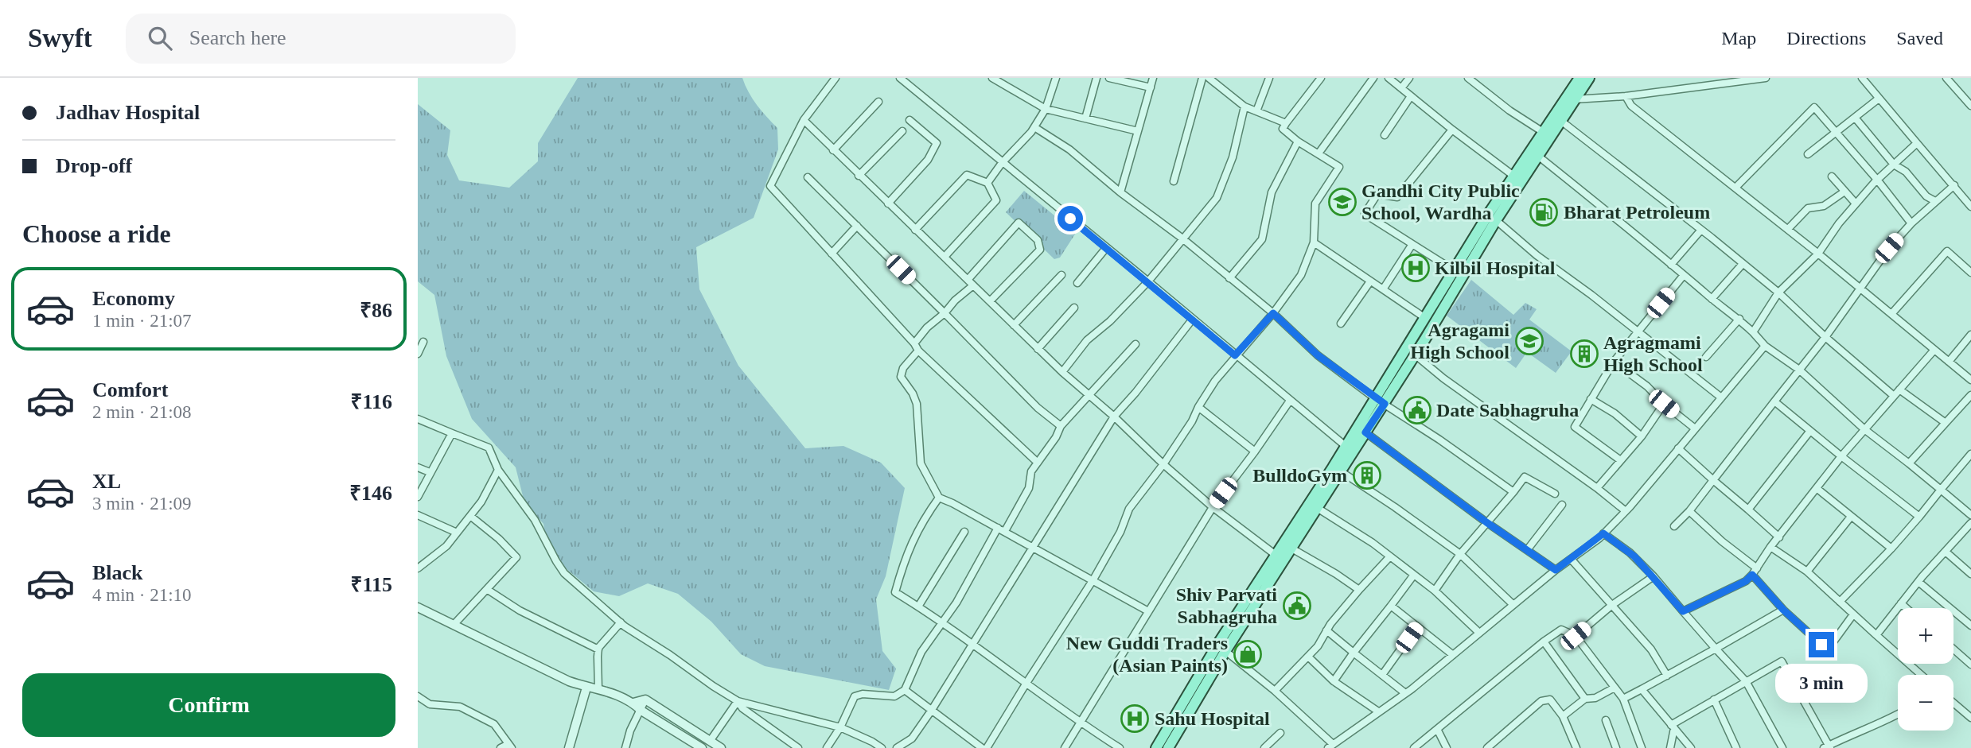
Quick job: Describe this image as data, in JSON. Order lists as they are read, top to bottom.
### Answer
{
  "places": {
    "school or university": ["Gandhi City Public School, Wardha", "Agragami High School"],
    "fuel station": ["Bharat Petroleum"],
    "hospital": ["Kilbil Hospital", "Sahu Hospital"],
    "building": ["Agragmami High School", "BulldoGym"],
    "public building": ["Date Sabhagruha", "Shiv Parvati Sabhagruha"],
    "shop": ["New Guddi Traders (Asian Paints)"]
  },
  "page": {
    "header": "Swyft",
    "search": "Search here",
    "nav": ["Map", "Directions", "Saved"],
    "banner": ["Jadhav Hospital", "Drop-off"],
    "heading": "Choose a ride",
    "list": [
      {
        "name": "Economy",
        "note": "1 min · 21:07",
        "value": "₹86"
      },
      {
        "name": "Comfort",
        "note": "2 min · 21:08",
        "value": "₹116"
      },
      {
        "name": "XL",
        "note": "3 min · 21:09",
        "value": "₹146"
      },
      {
        "name": "Black",
        "note": "4 min · 21:10",
        "value": "₹115"
      }
    ],
    "map_buttons": ["+", "−"],
    "buttons": "Confirm",
    "bubble": "3 min"
  }
}
